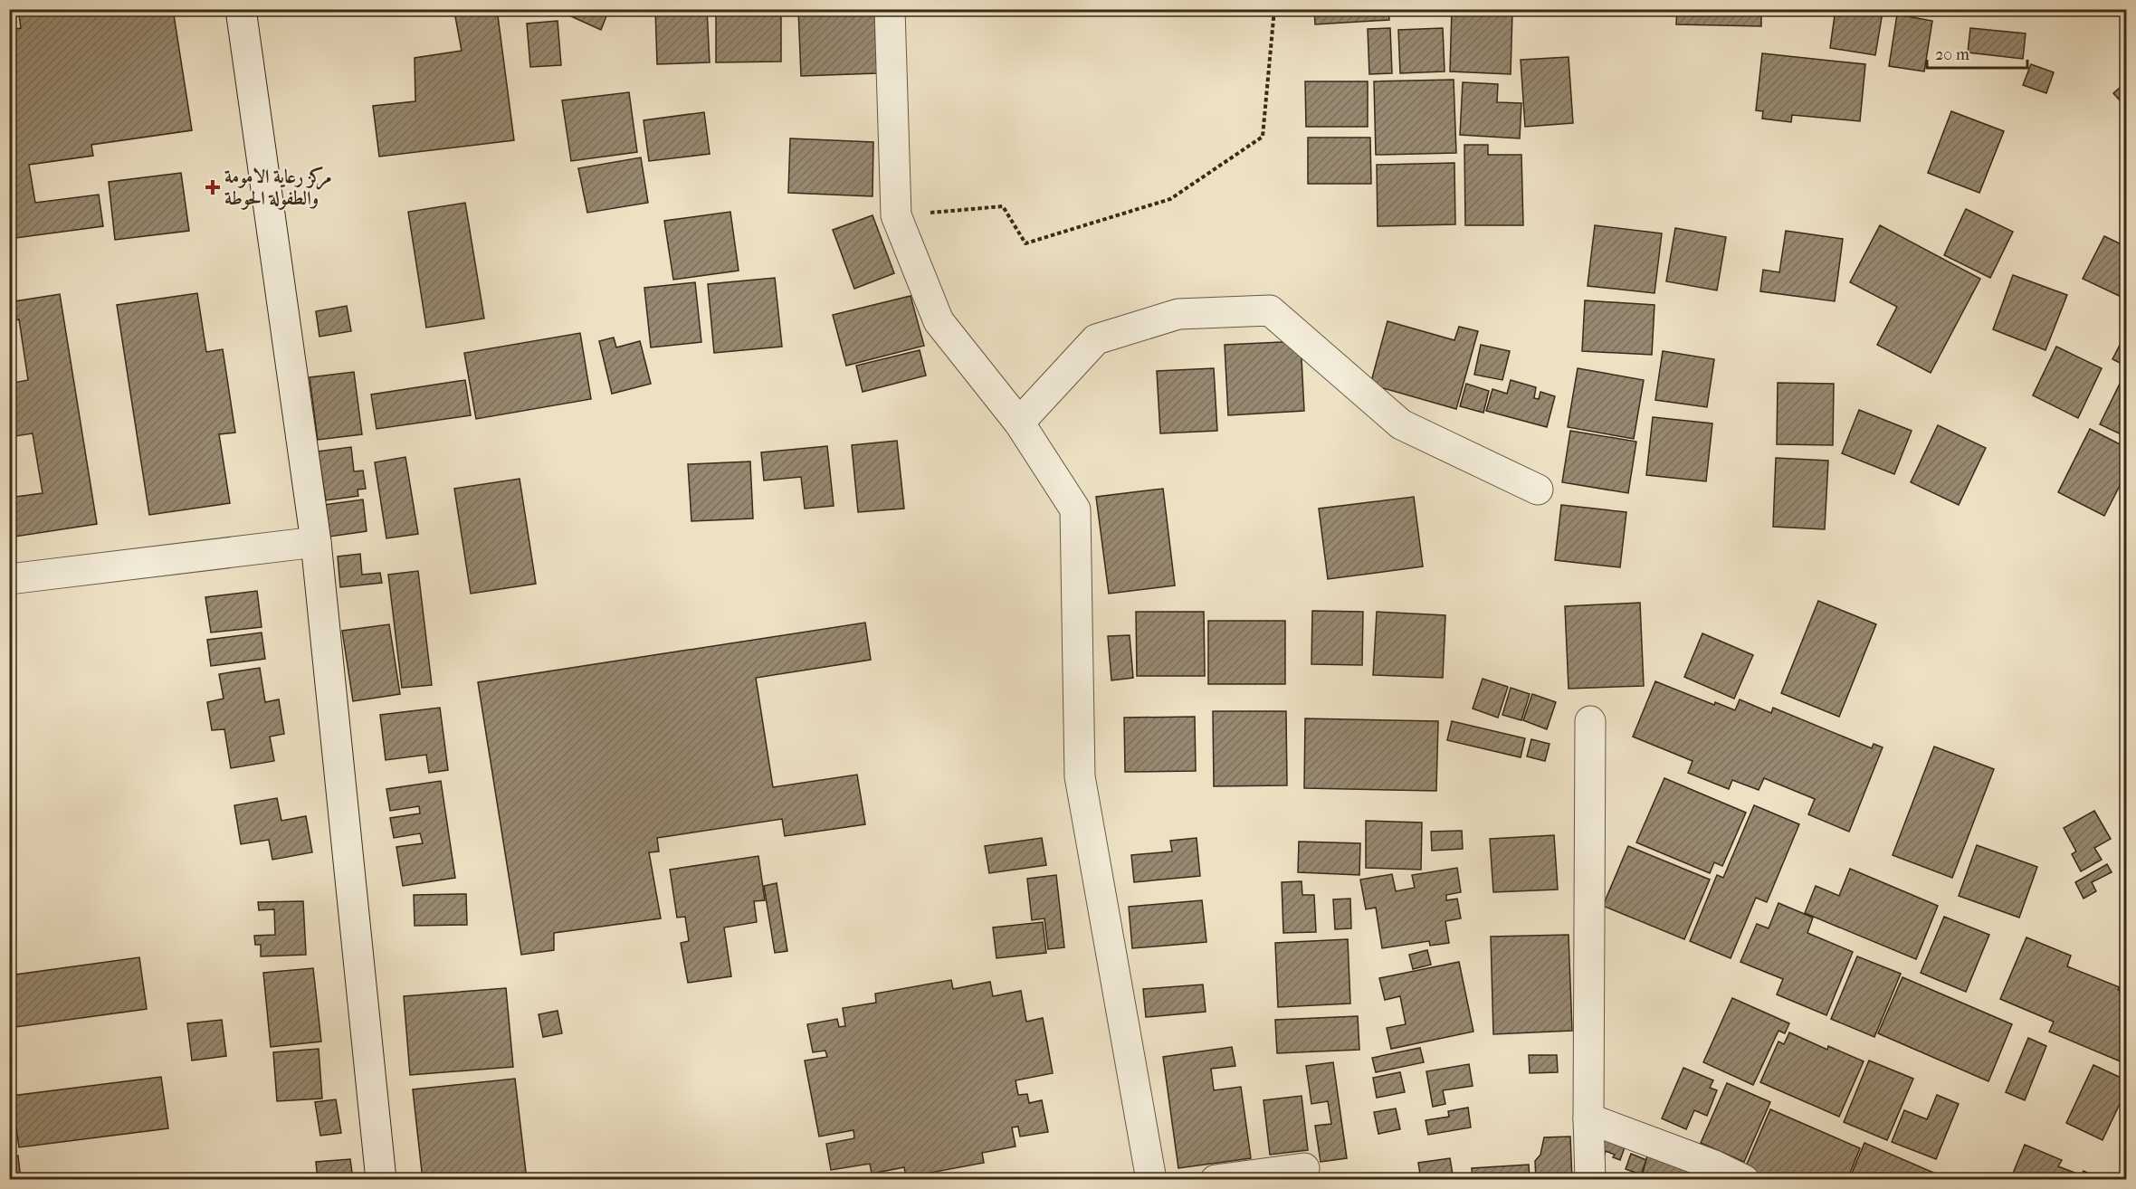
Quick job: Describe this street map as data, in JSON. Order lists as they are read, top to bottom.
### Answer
{
  "places": {
    "health": ["مركز رعاية الامومة والطفولة الحوطة"]
  },
  "scale_bar": "20 m"
}
